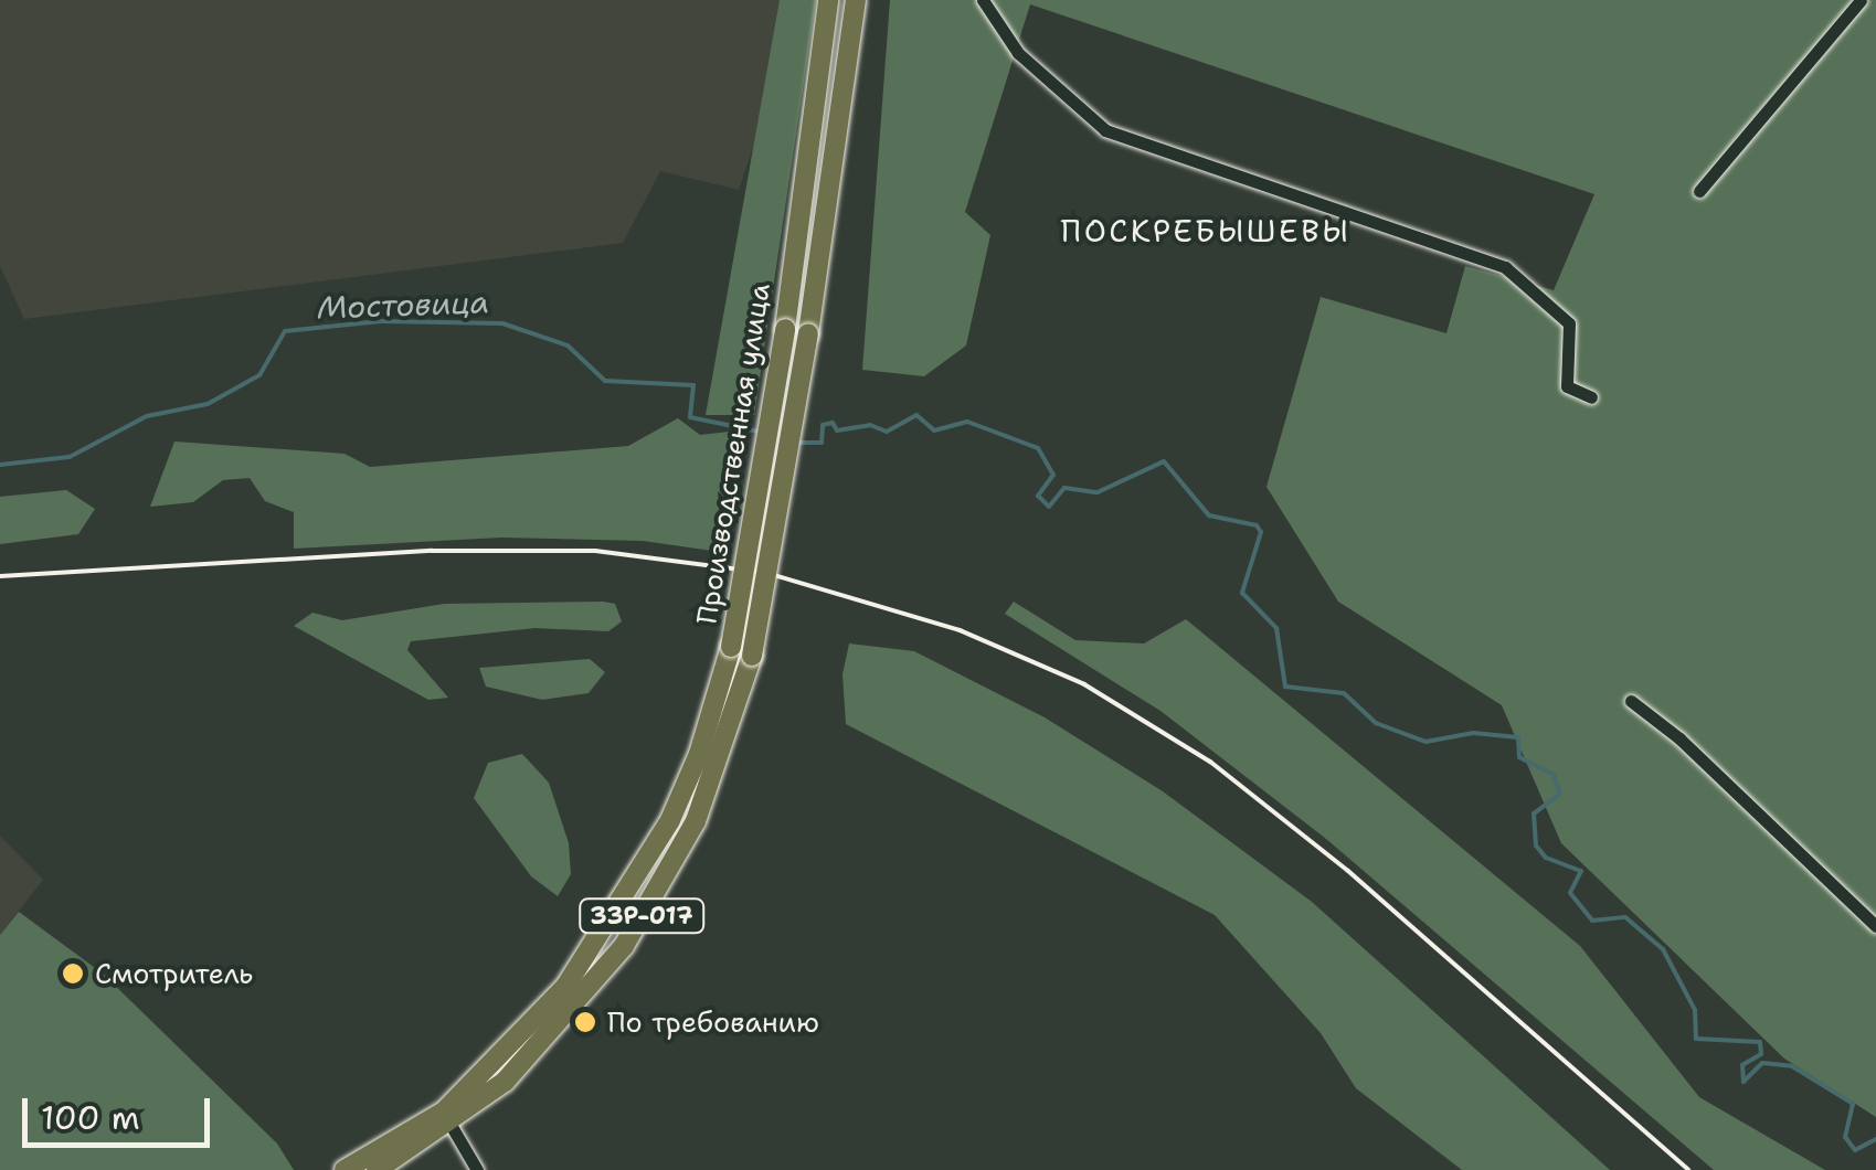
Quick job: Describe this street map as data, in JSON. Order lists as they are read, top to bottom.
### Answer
{
  "streets": {
    "highway": ["Производственная улица", "33Р-017"]
  },
  "districts": ["ПОСКРЕБЫШЕВЫ"],
  "water": ["Мостовица"],
  "places": ["Смотритель", "По требованию"],
  "scale_bar": "100 m"
}
